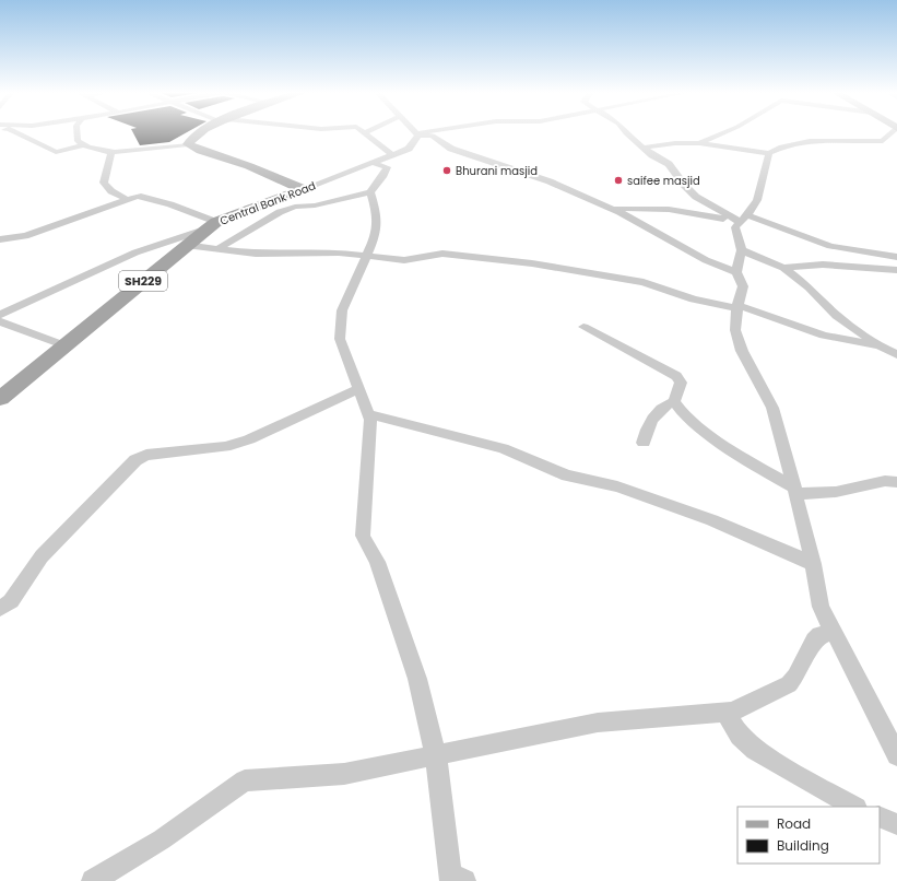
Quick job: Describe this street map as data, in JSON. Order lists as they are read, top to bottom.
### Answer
{
  "streets": {
    "main road": ["Central Bank Road", "SH229"]
  },
  "places": ["Bhurani masjid", "saifee masjid"],
  "legend": ["Road", "Building"]
}
